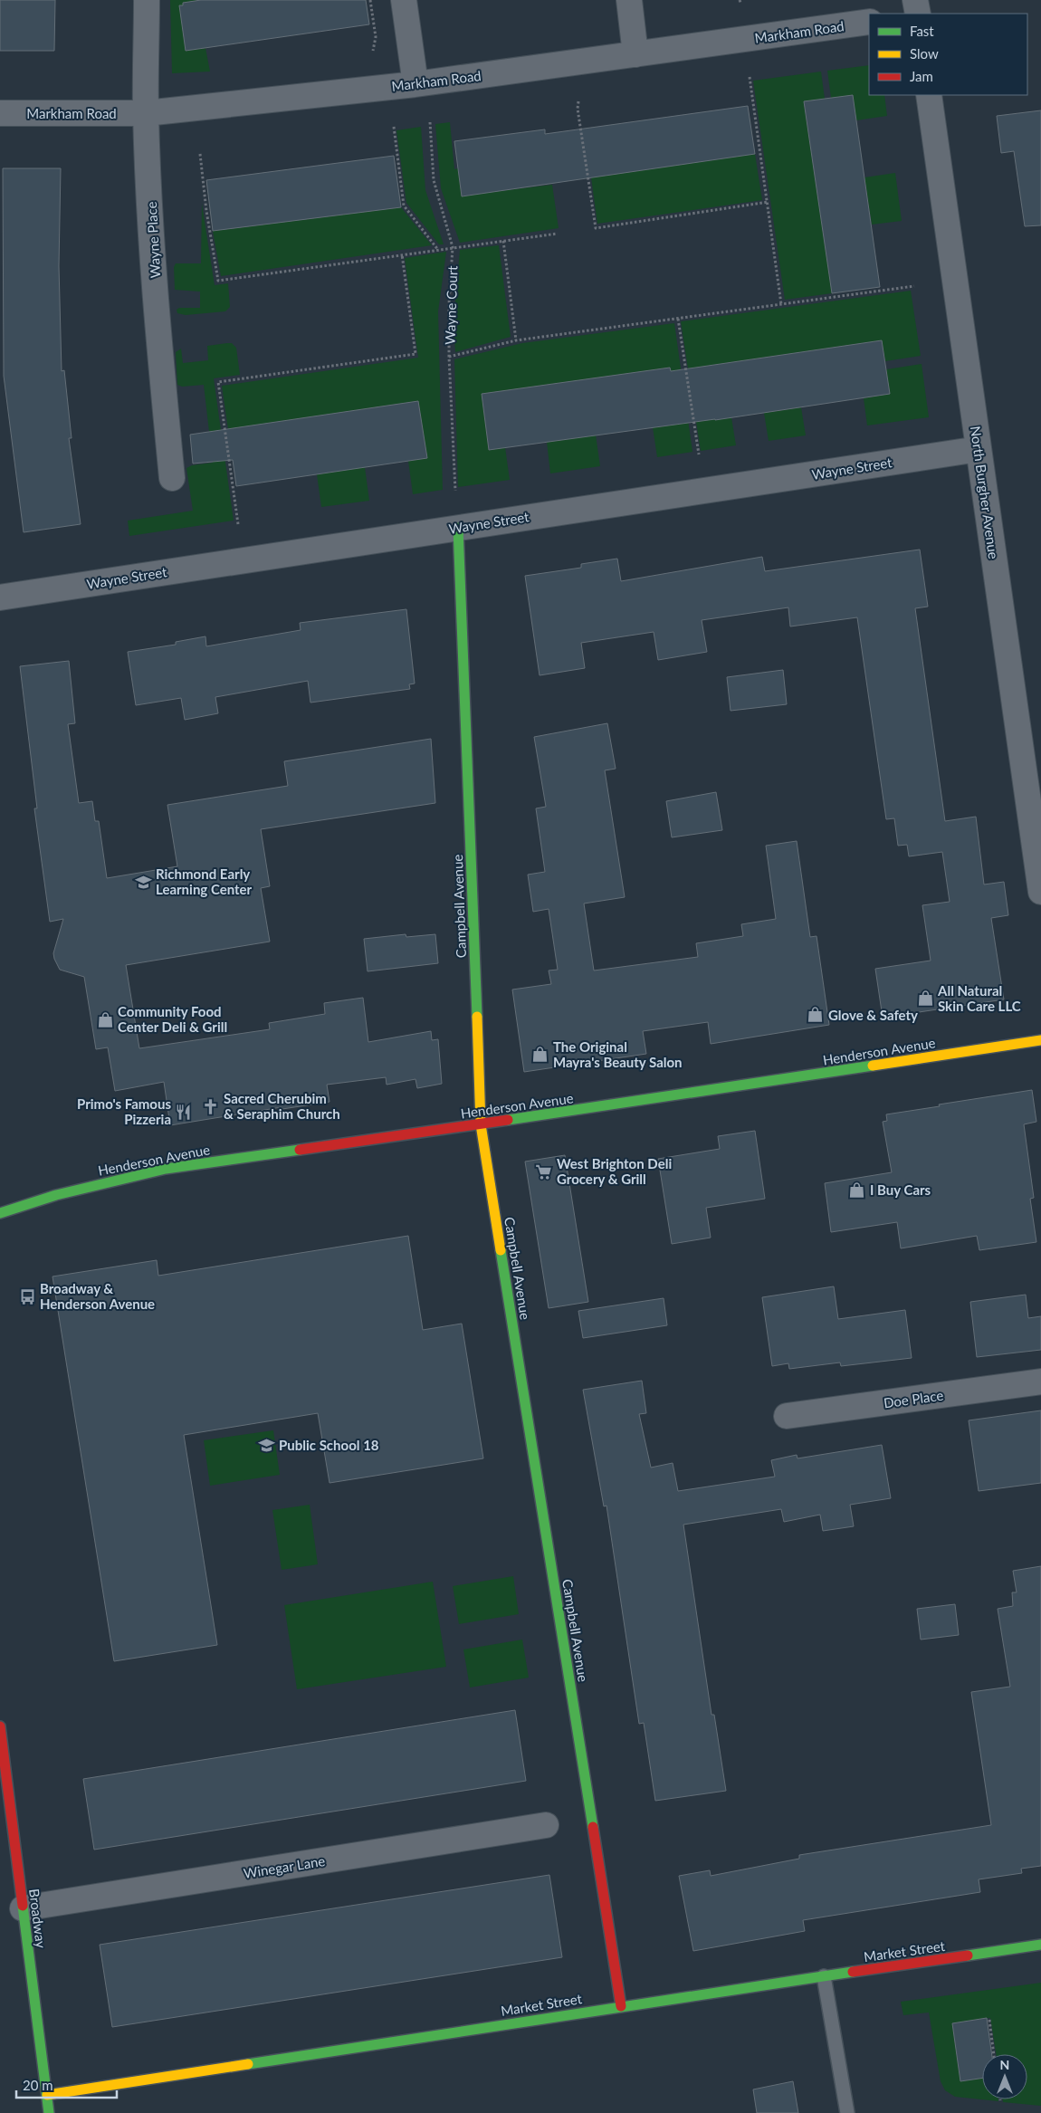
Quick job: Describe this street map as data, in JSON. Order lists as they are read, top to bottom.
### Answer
{
  "streets": {
    "street": [
      "Markham Road",
      "Wayne Place",
      "Wayne Street",
      "North Burgher Avenue",
      "Campbell Avenue",
      "Henderson Avenue",
      "Doe Place",
      "Winegar Lane",
      "Broadway",
      "Market Street"
    ],
    "path": ["Wayne Court"]
  },
  "crossings": [
    ["Markham Road", "Wayne Place"],
    ["Wayne Street", "North Burgher Avenue"],
    ["Wayne Street", "Campbell Avenue"],
    ["Campbell Avenue", "Henderson Avenue"],
    ["Campbell Avenue", "Market Street"],
    ["Winegar Lane", "Broadway"],
    ["Broadway", "Market Street"]
  ],
  "places": {
    "school or university": ["Richmond Early Learning Center", "Public School 18"],
    "shop": [
      "All Natural Skin Care LLC",
      "Glove & Safety",
      "Community Food Center Deli & Grill",
      "The Original Mayra's Beauty Salon",
      "I Buy Cars"
    ],
    "church": ["Sacred Cherubim & Seraphim Church"],
    "restaurant": ["Primo's Famous Pizzeria"],
    "supermarket": ["West Brighton Deli Grocery & Grill"],
    "bus stop": ["Broadway & Henderson Avenue"]
  },
  "legend": ["Fast", "Slow", "Jam"],
  "scale_bar": "20 m",
  "north": "top"
}
